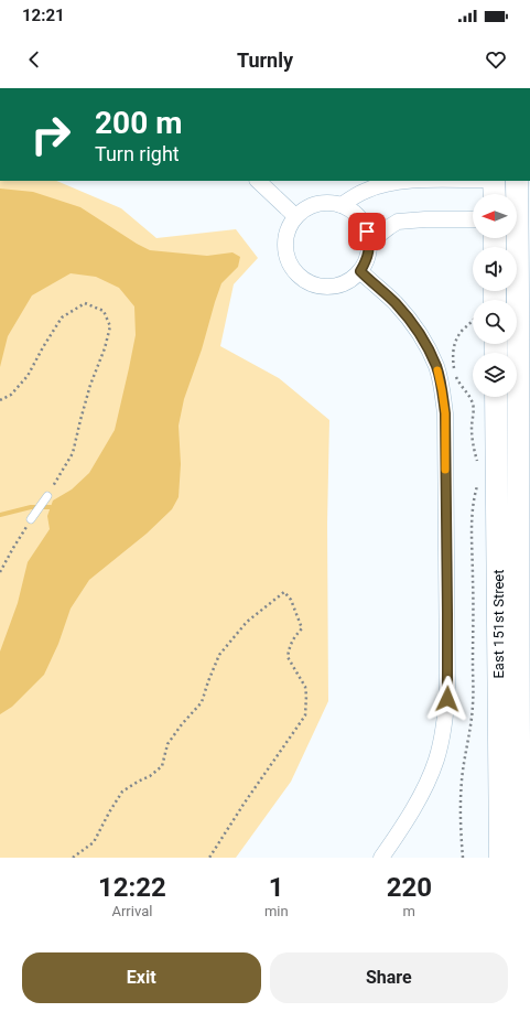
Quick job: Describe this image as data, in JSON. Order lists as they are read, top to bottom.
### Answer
{
  "streets": {
    "street": ["East 151st Street"]
  },
  "north": "left",
  "page": {
    "status": "12:21",
    "header": "Turnly",
    "turn": ["200 m", "Turn right"],
    "eta": [
      "12:22",
      "Arrival",
      "1",
      "min",
      "220",
      "m"
    ],
    "buttons": ["Exit", "Share"]
  }
}
